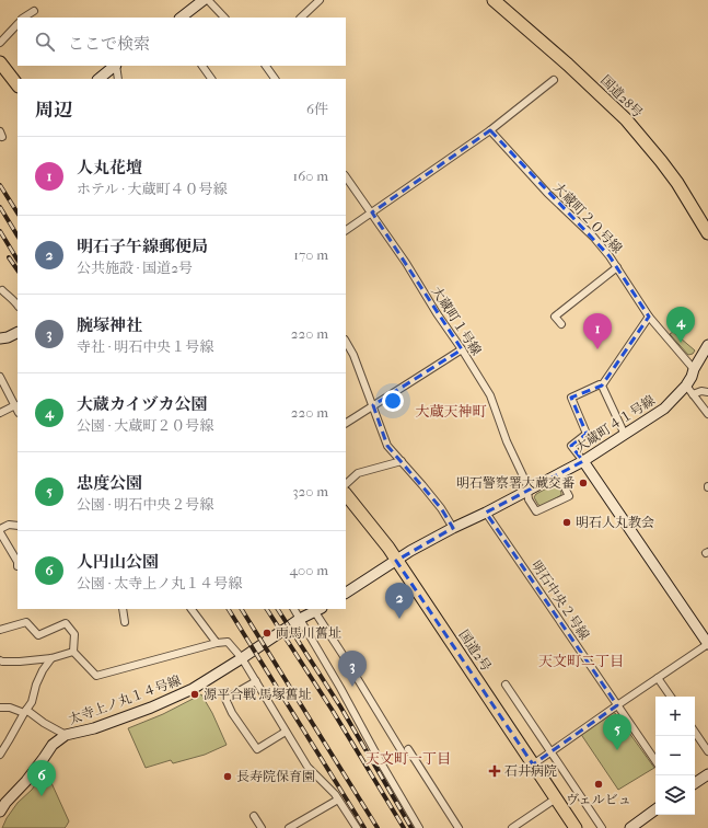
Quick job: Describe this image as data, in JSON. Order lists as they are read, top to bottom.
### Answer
{
  "streets": {
    "highway": ["国道28号", "国道2号"],
    "street": [
      "大蔵町２０号線",
      "大蔵町１号線",
      "大蔵町４１号線",
      "明石中央２号線",
      "太寺上ノ丸１４号線"
    ]
  },
  "crossings": [
    ["大蔵町２０号線", "大蔵町４１号線"],
    ["大蔵町１号線", "大蔵町４１号線"],
    ["大蔵町４１号線", "明石中央２号線"],
    ["大蔵町４１号線", "国道2号"]
  ],
  "districts": ["大蔵天神町", "天文町二丁目", "天文町一丁目"],
  "places": {
    "other": [
      "明石警察署大蔵交番",
      "明石人丸教会",
      "両馬川舊址",
      "源平合戦 馬塚舊址",
      "長寿院保育園",
      "ヴェルビュ"
    ],
    "health": ["石井病院"]
  },
  "page": {
    "search": "ここで検索",
    "heading": ["周辺", "6件"],
    "list": [
      {
        "mark": "1",
        "name": "人丸花壇",
        "note": "ホテル · 大蔵町４０号線",
        "value": "160 m"
      },
      {
        "mark": "2",
        "name": "明石子午線郵便局",
        "note": "公共施設 · 国道2号",
        "value": "170 m"
      },
      {
        "mark": "3",
        "name": "腕塚神社",
        "note": "寺社 · 明石中央１号線",
        "value": "220 m"
      },
      {
        "mark": "4",
        "name": "大蔵カイヅカ公園",
        "note": "公園 · 大蔵町２０号線",
        "value": "220 m"
      },
      {
        "mark": "5",
        "name": "忠度公園",
        "note": "公園 · 明石中央２号線",
        "value": "320 m"
      },
      {
        "mark": "6",
        "name": "人円山公園",
        "note": "公園 · 太寺上ノ丸１４号線",
        "value": "400 m"
      }
    ],
    "pins": [
      "4",
      "1",
      "2",
      "3",
      "5",
      "6"
    ],
    "map_buttons": ["+", "−"]
  }
}
